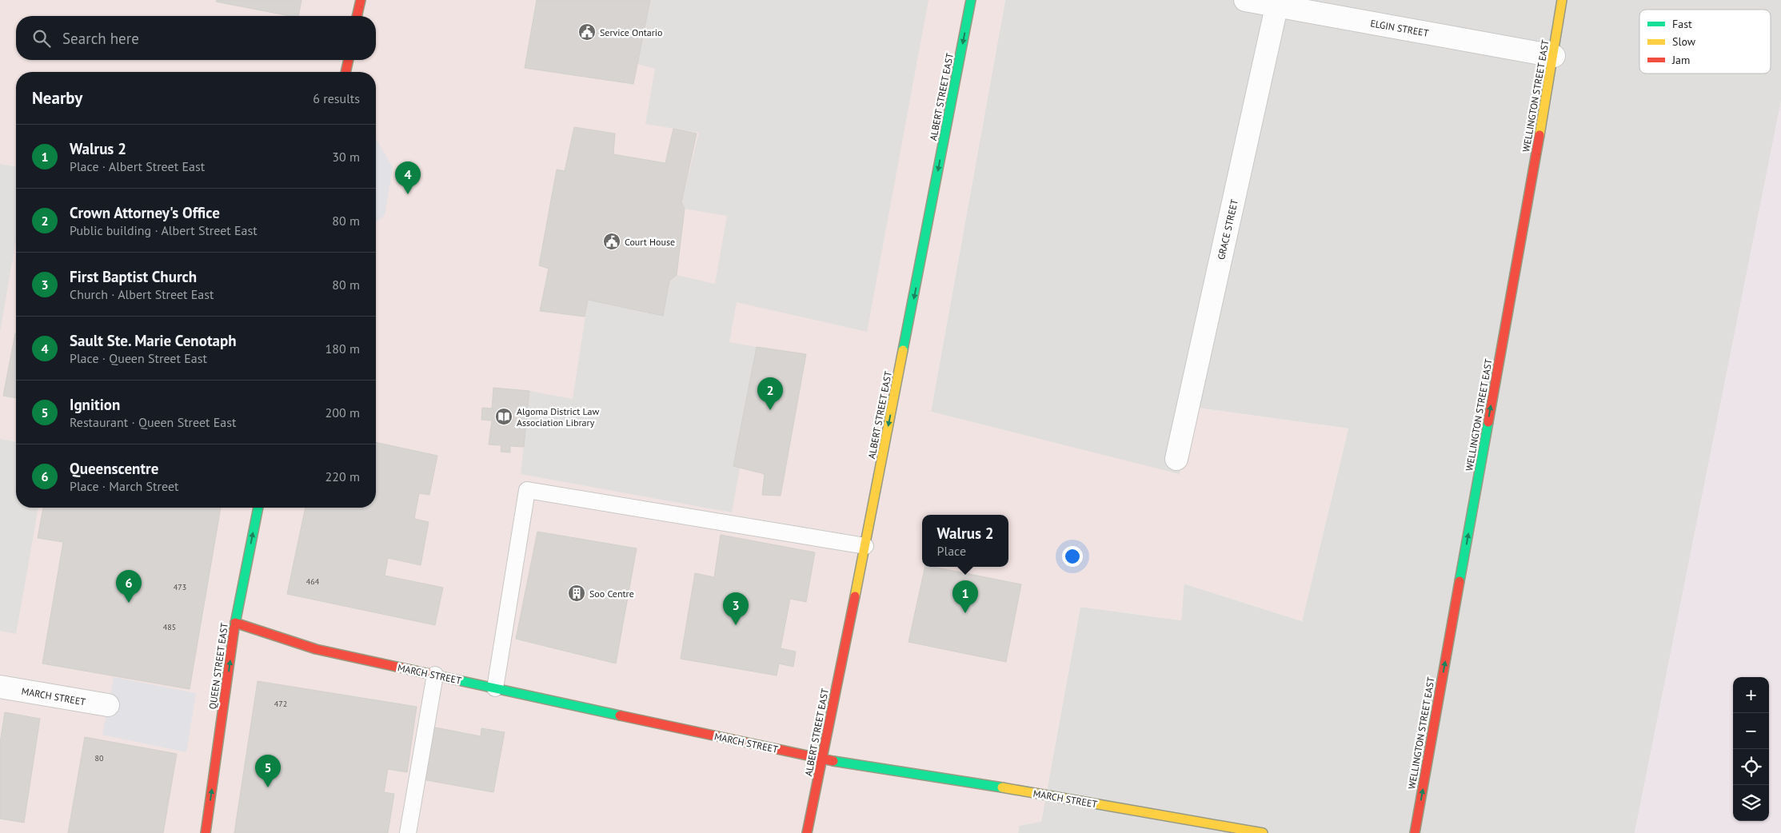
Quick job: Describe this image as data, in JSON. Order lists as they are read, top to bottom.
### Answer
{
  "streets": {
    "main road": [
      "WELLINGTON STREET EAST",
      "ALBERT STREET EAST",
      "QUEEN STREET EAST",
      "MARCH STREET"
    ],
    "street": ["ELGIN STREET", "GRACE STREET"]
  },
  "crossings": [
    ["ELGIN STREET", "WELLINGTON STREET EAST"],
    ["ELGIN STREET", "GRACE STREET"],
    ["ALBERT STREET EAST", "MARCH STREET"],
    ["QUEEN STREET EAST", "MARCH STREET"]
  ],
  "one_way": ["WELLINGTON STREET EAST", "ALBERT STREET EAST", "QUEEN STREET EAST"],
  "places": {
    "public building": ["Service Ontario", "Court House"],
    "library": ["Algoma District Law Association Library"],
    "building": ["Soo Centre"]
  },
  "house_numbers": [
    "464",
    "473",
    "485",
    "472",
    "80"
  ],
  "legend": ["Fast", "Slow", "Jam"],
  "page": {
    "search": "Search here",
    "heading": ["Nearby", "6 results"],
    "list": [
      {
        "mark": "1",
        "name": "Walrus 2",
        "note": "Place · Albert Street East",
        "value": "30 m"
      },
      {
        "mark": "2",
        "name": "Crown Attorney's Office",
        "note": "Public building · Albert Street East",
        "value": "80 m"
      },
      {
        "mark": "3",
        "name": "First Baptist Church",
        "note": "Church · Albert Street East",
        "value": "80 m"
      },
      {
        "mark": "4",
        "name": "Sault Ste. Marie Cenotaph",
        "note": "Place · Queen Street East",
        "value": "180 m"
      },
      {
        "mark": "5",
        "name": "Ignition",
        "note": "Restaurant · Queen Street East",
        "value": "200 m"
      },
      {
        "mark": "6",
        "name": "Queenscentre",
        "note": "Place · March Street",
        "value": "220 m"
      }
    ],
    "pins": [
      "4",
      "2",
      "6",
      "1",
      "3",
      "5"
    ],
    "popup": ["Walrus 2", "Place"],
    "map_buttons": ["+", "−"]
  }
}
